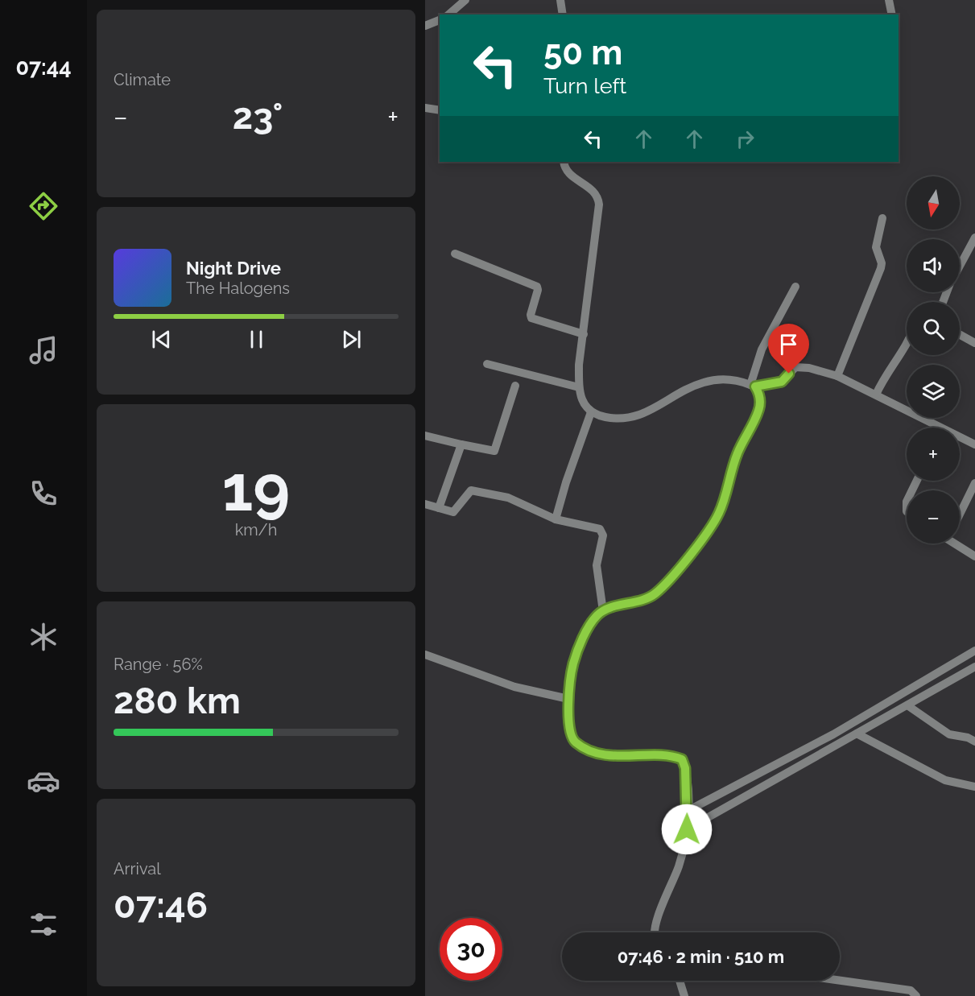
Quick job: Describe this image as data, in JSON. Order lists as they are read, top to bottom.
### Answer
{
  "north": "bottom",
  "page": {
    "tabs": "07:44",
    "tile": [
      "Climate",
      ["19", "km/h"],
      ["Range · 56%", "280 km"],
      ["Arrival", "07:46"]
    ],
    "turn": ["50 m", "Turn left"],
    "heat": ["−", "23°", "+"],
    "map_buttons": ["+", "−"],
    "song": ["Night Drive", "The Halogens"],
    "limit": "30",
    "trip": "07:46 · 2 min · 510 m"
  }
}
